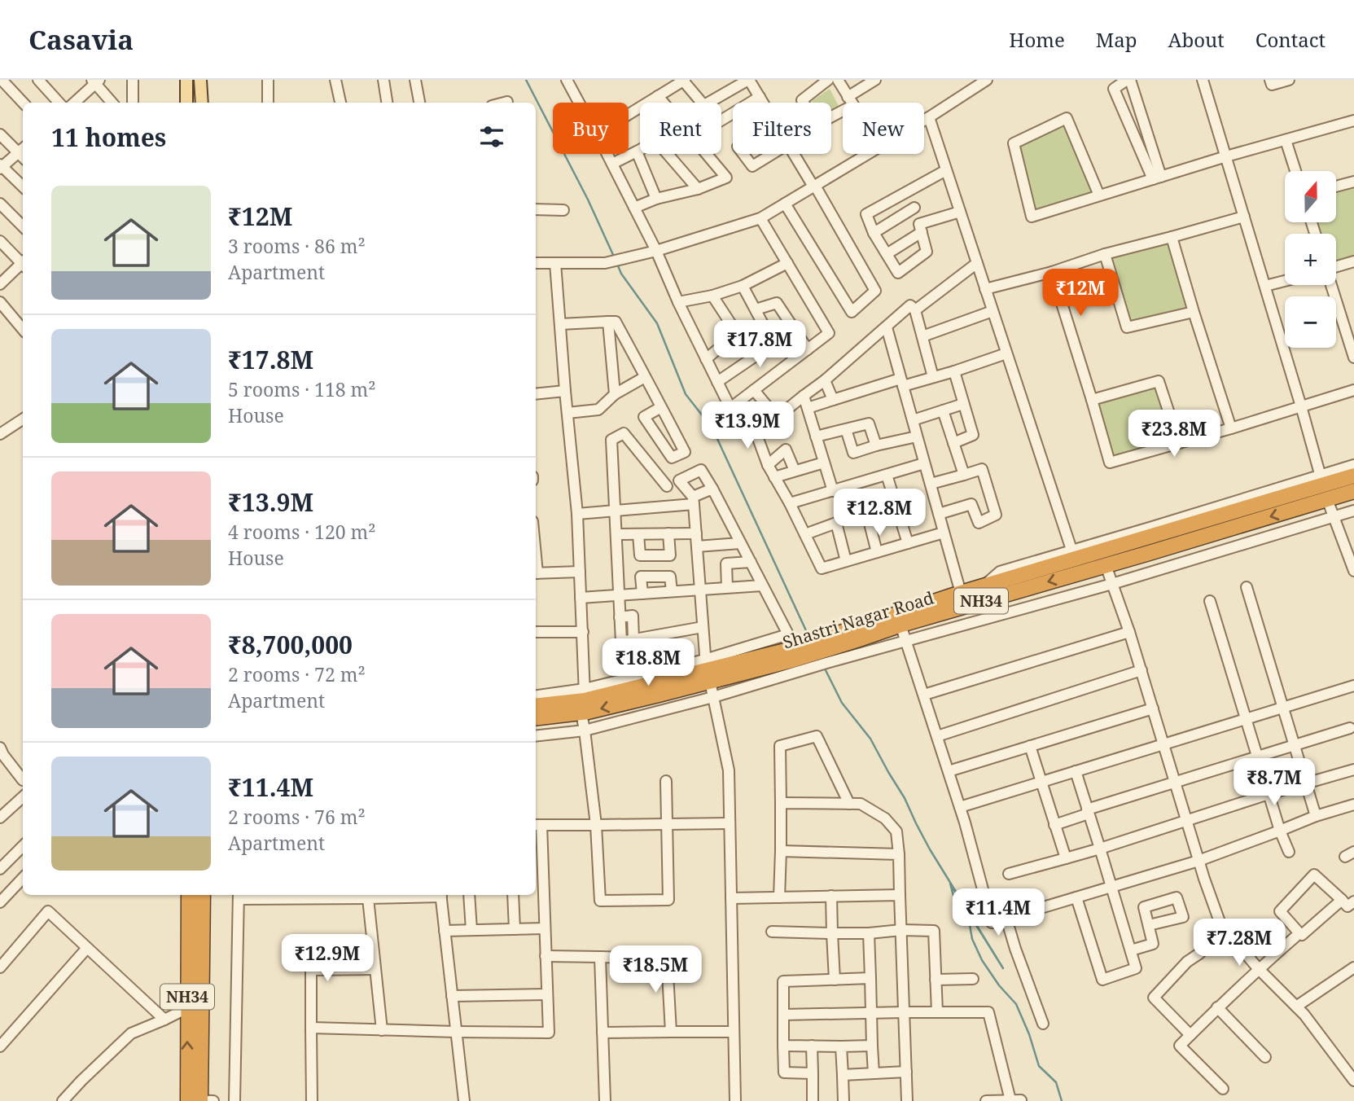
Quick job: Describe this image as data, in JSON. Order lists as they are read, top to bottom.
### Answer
{
  "streets": {
    "highway": ["NH34", "Shastri Nagar Road"]
  },
  "crossings": [
    ["NH34", "Shastri Nagar Road"]
  ],
  "north": "top",
  "page": {
    "header": "Casavia",
    "nav": [
      "Home",
      "Map",
      "About",
      "Contact"
    ],
    "chip": [
      "Buy",
      "Rent",
      "Filters",
      "New"
    ],
    "heading": "11 homes",
    "map_buttons": ["+", "−"],
    "list": [
      {
        "name": "₹12M",
        "note": "3 rooms · 86 m² · Apartment"
      },
      {
        "name": "₹17.8M",
        "note": "5 rooms · 118 m² · House"
      },
      {
        "name": "₹13.9M",
        "note": "4 rooms · 120 m² · House"
      },
      {
        "name": "₹8,700,000",
        "note": "2 rooms · 72 m² · Apartment"
      },
      {
        "name": "₹11.4M",
        "note": "2 rooms · 76 m² · Apartment"
      }
    ],
    "price": [
      "₹12M",
      "₹17.8M",
      "₹13.9M",
      "₹23.8M",
      "₹12.8M",
      "₹18.8M",
      "₹8.7M",
      "₹11.4M",
      "₹7.28M",
      "₹12.9M",
      "₹18.5M"
    ]
  }
}
